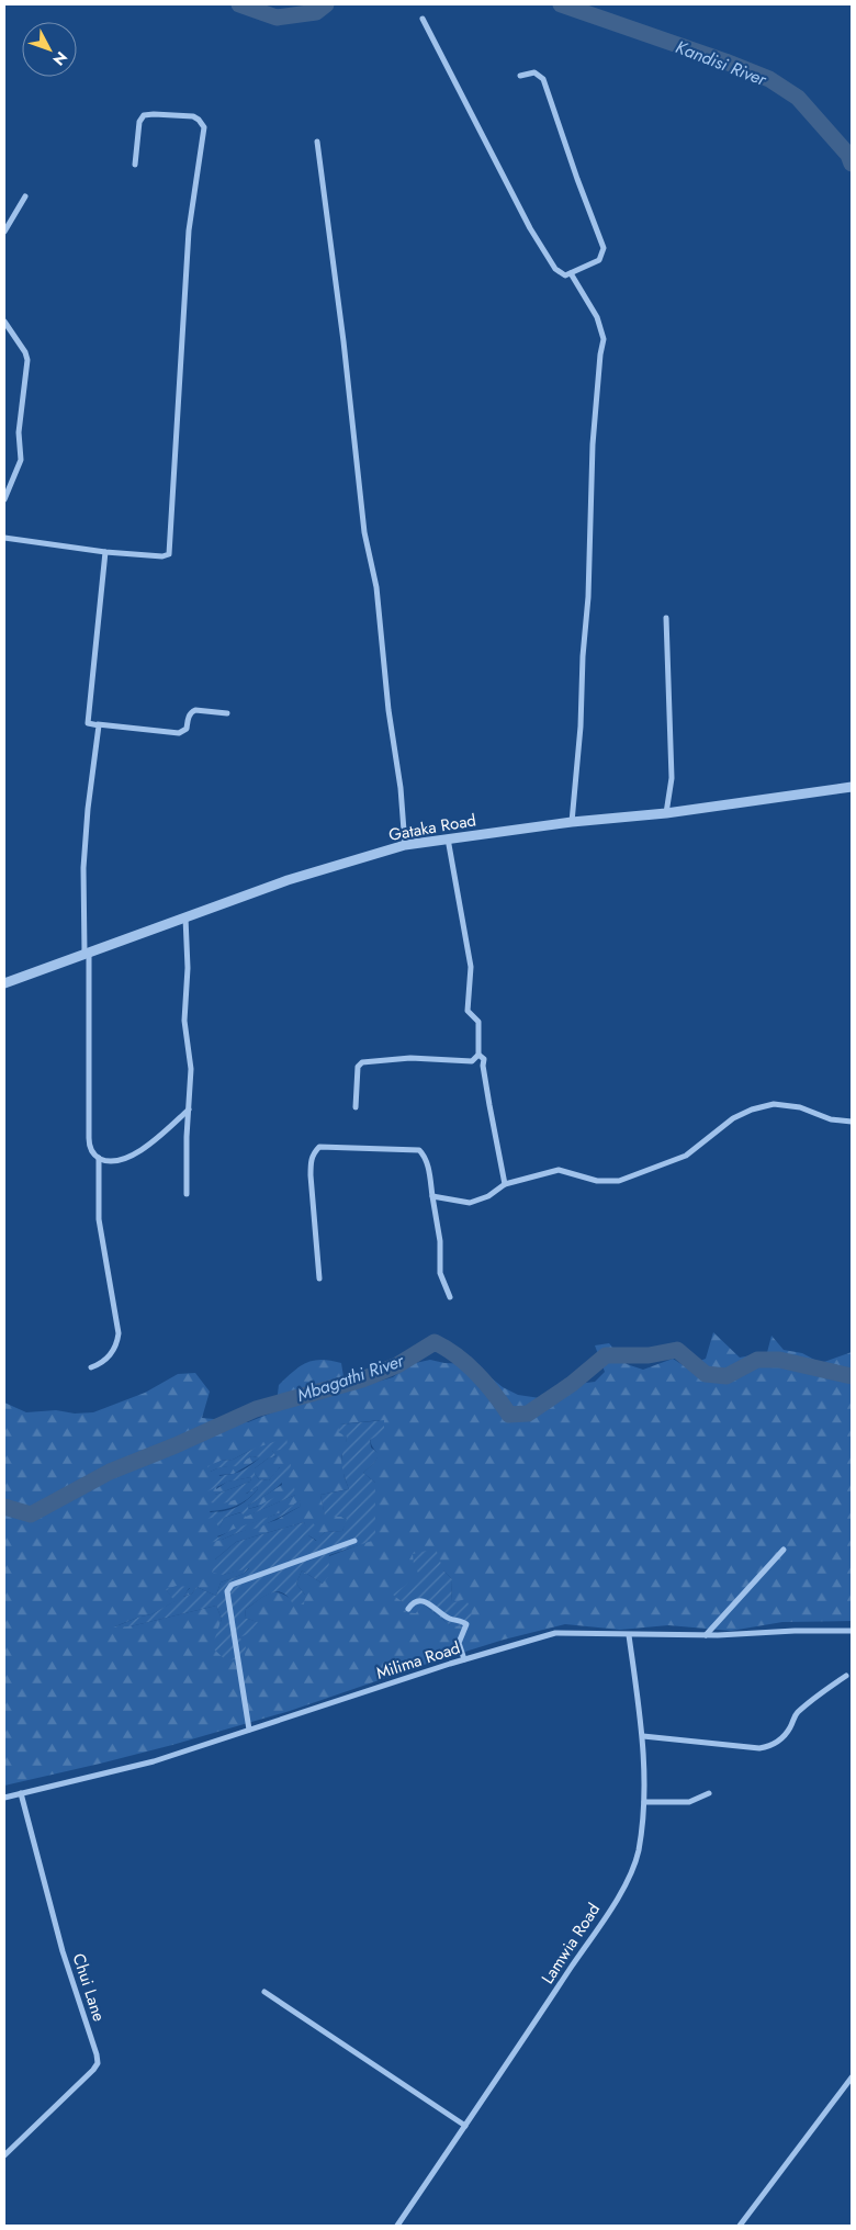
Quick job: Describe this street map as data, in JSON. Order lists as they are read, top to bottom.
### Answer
{
  "streets": {
    "street": [
      "Gataka Road",
      "Milima Road",
      "Lamwia Road",
      "Chui Lane"
    ]
  },
  "crossings": [
    ["Milima Road", "Lamwia Road"],
    ["Milima Road", "Chui Lane"]
  ],
  "water": ["Kandisi River", "Mbagathi River"],
  "north": "bottom right"
}
